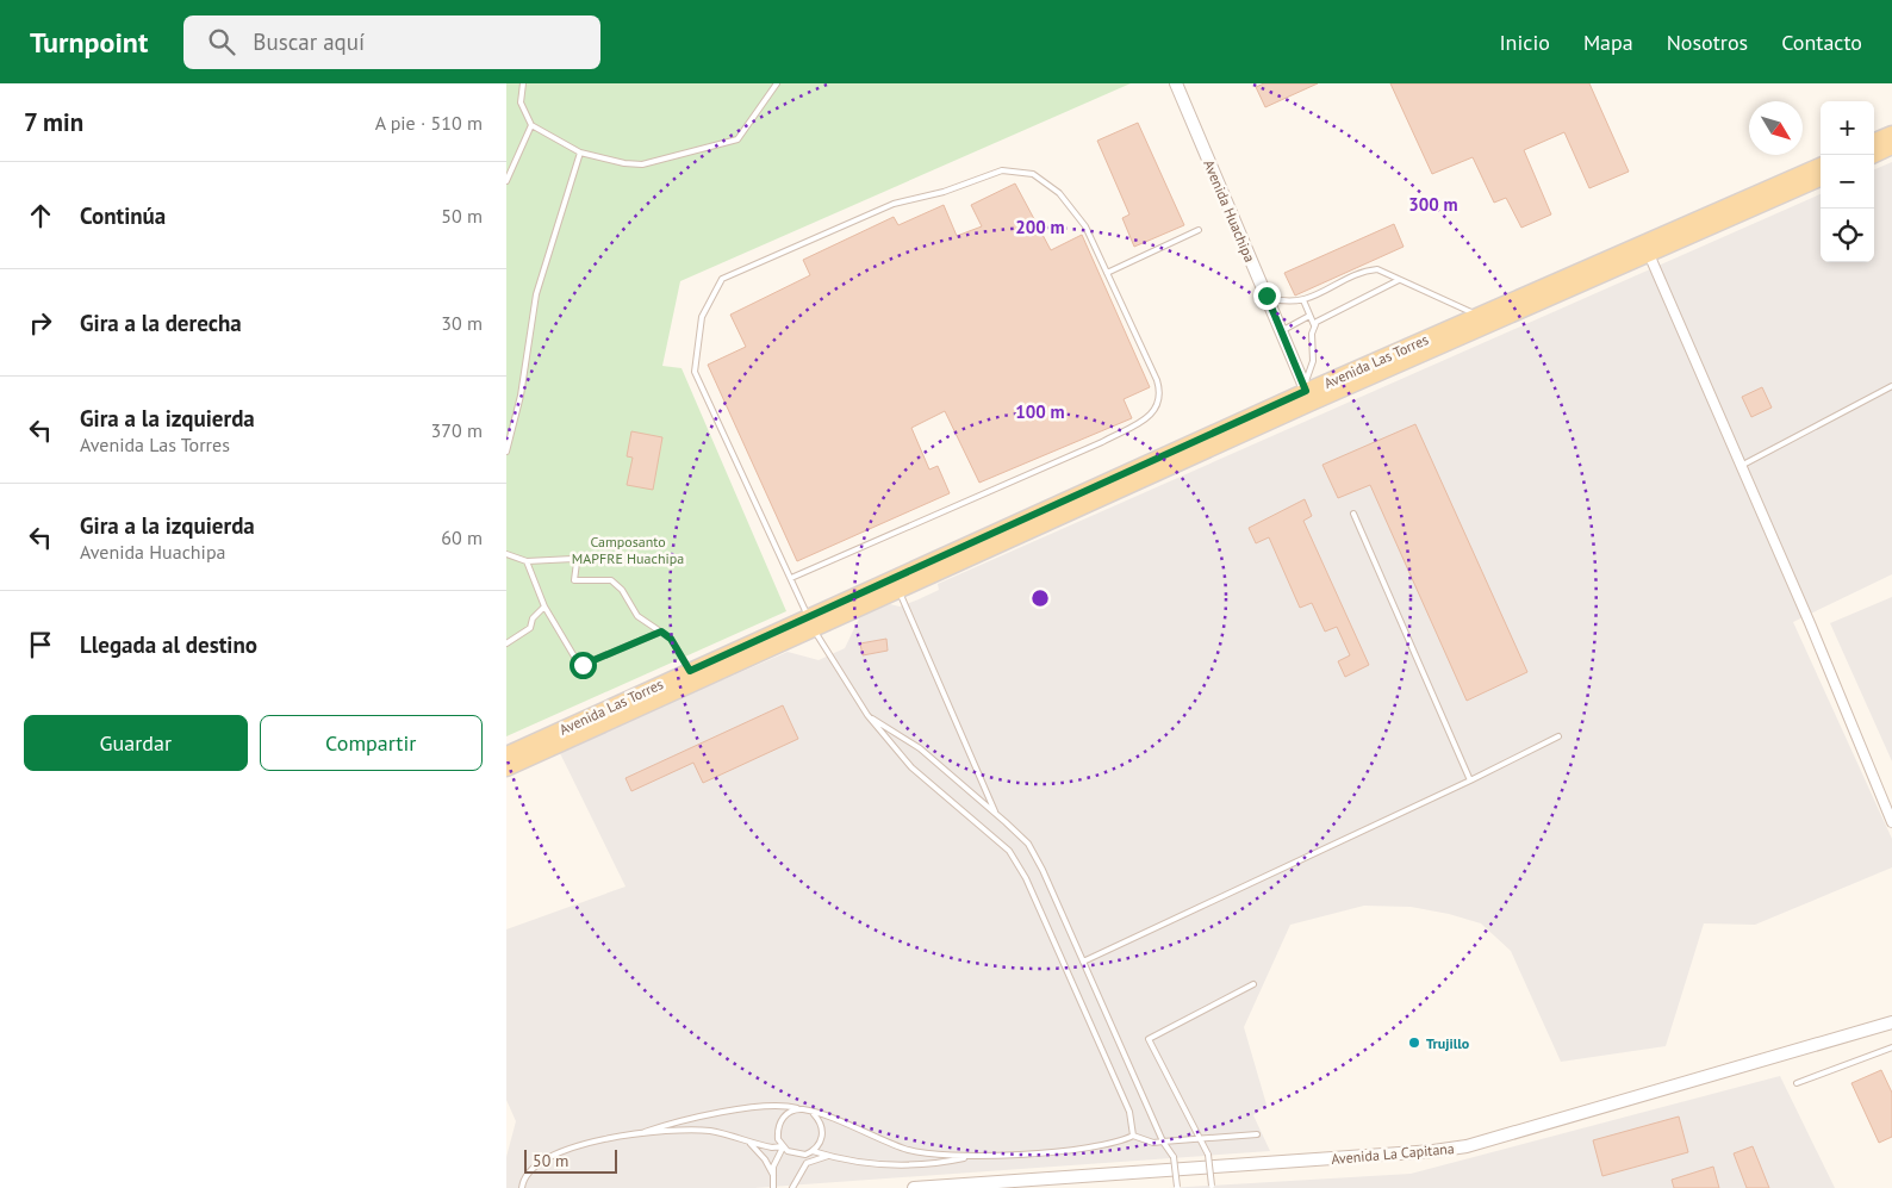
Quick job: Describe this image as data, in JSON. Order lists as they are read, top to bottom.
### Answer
{
  "streets": {
    "main road": ["Avenida Las Torres"],
    "street": ["Avenida Huachipa", "Avenida La Capitana"]
  },
  "crossings": [
    ["Avenida Huachipa", "Avenida Las Torres"]
  ],
  "parks": ["Camposanto MAPFRE Huachipa"],
  "places": ["Trujillo"],
  "scale_bar": "50 m",
  "north": "bottom right",
  "page": {
    "header": "Turnpoint",
    "search": "Buscar aquí",
    "nav": [
      "Inicio",
      "Mapa",
      "Nosotros",
      "Contacto"
    ],
    "heading": ["7 min", "A pie · 510 m"],
    "map_buttons": ["+", "−"],
    "list": [
      ["Continúa", "50 m"],
      ["Gira a la derecha", "30 m"],
      ["Gira a la izquierda", "Avenida Las Torres", "370 m"],
      ["Gira a la izquierda", "Avenida Huachipa", "60 m"],
      "Llegada al destino"
    ],
    "buttons": ["Guardar", "Compartir"],
    "scale": "50 m"
  },
  "rings": ["300 m", "200 m", "100 m"]
}
